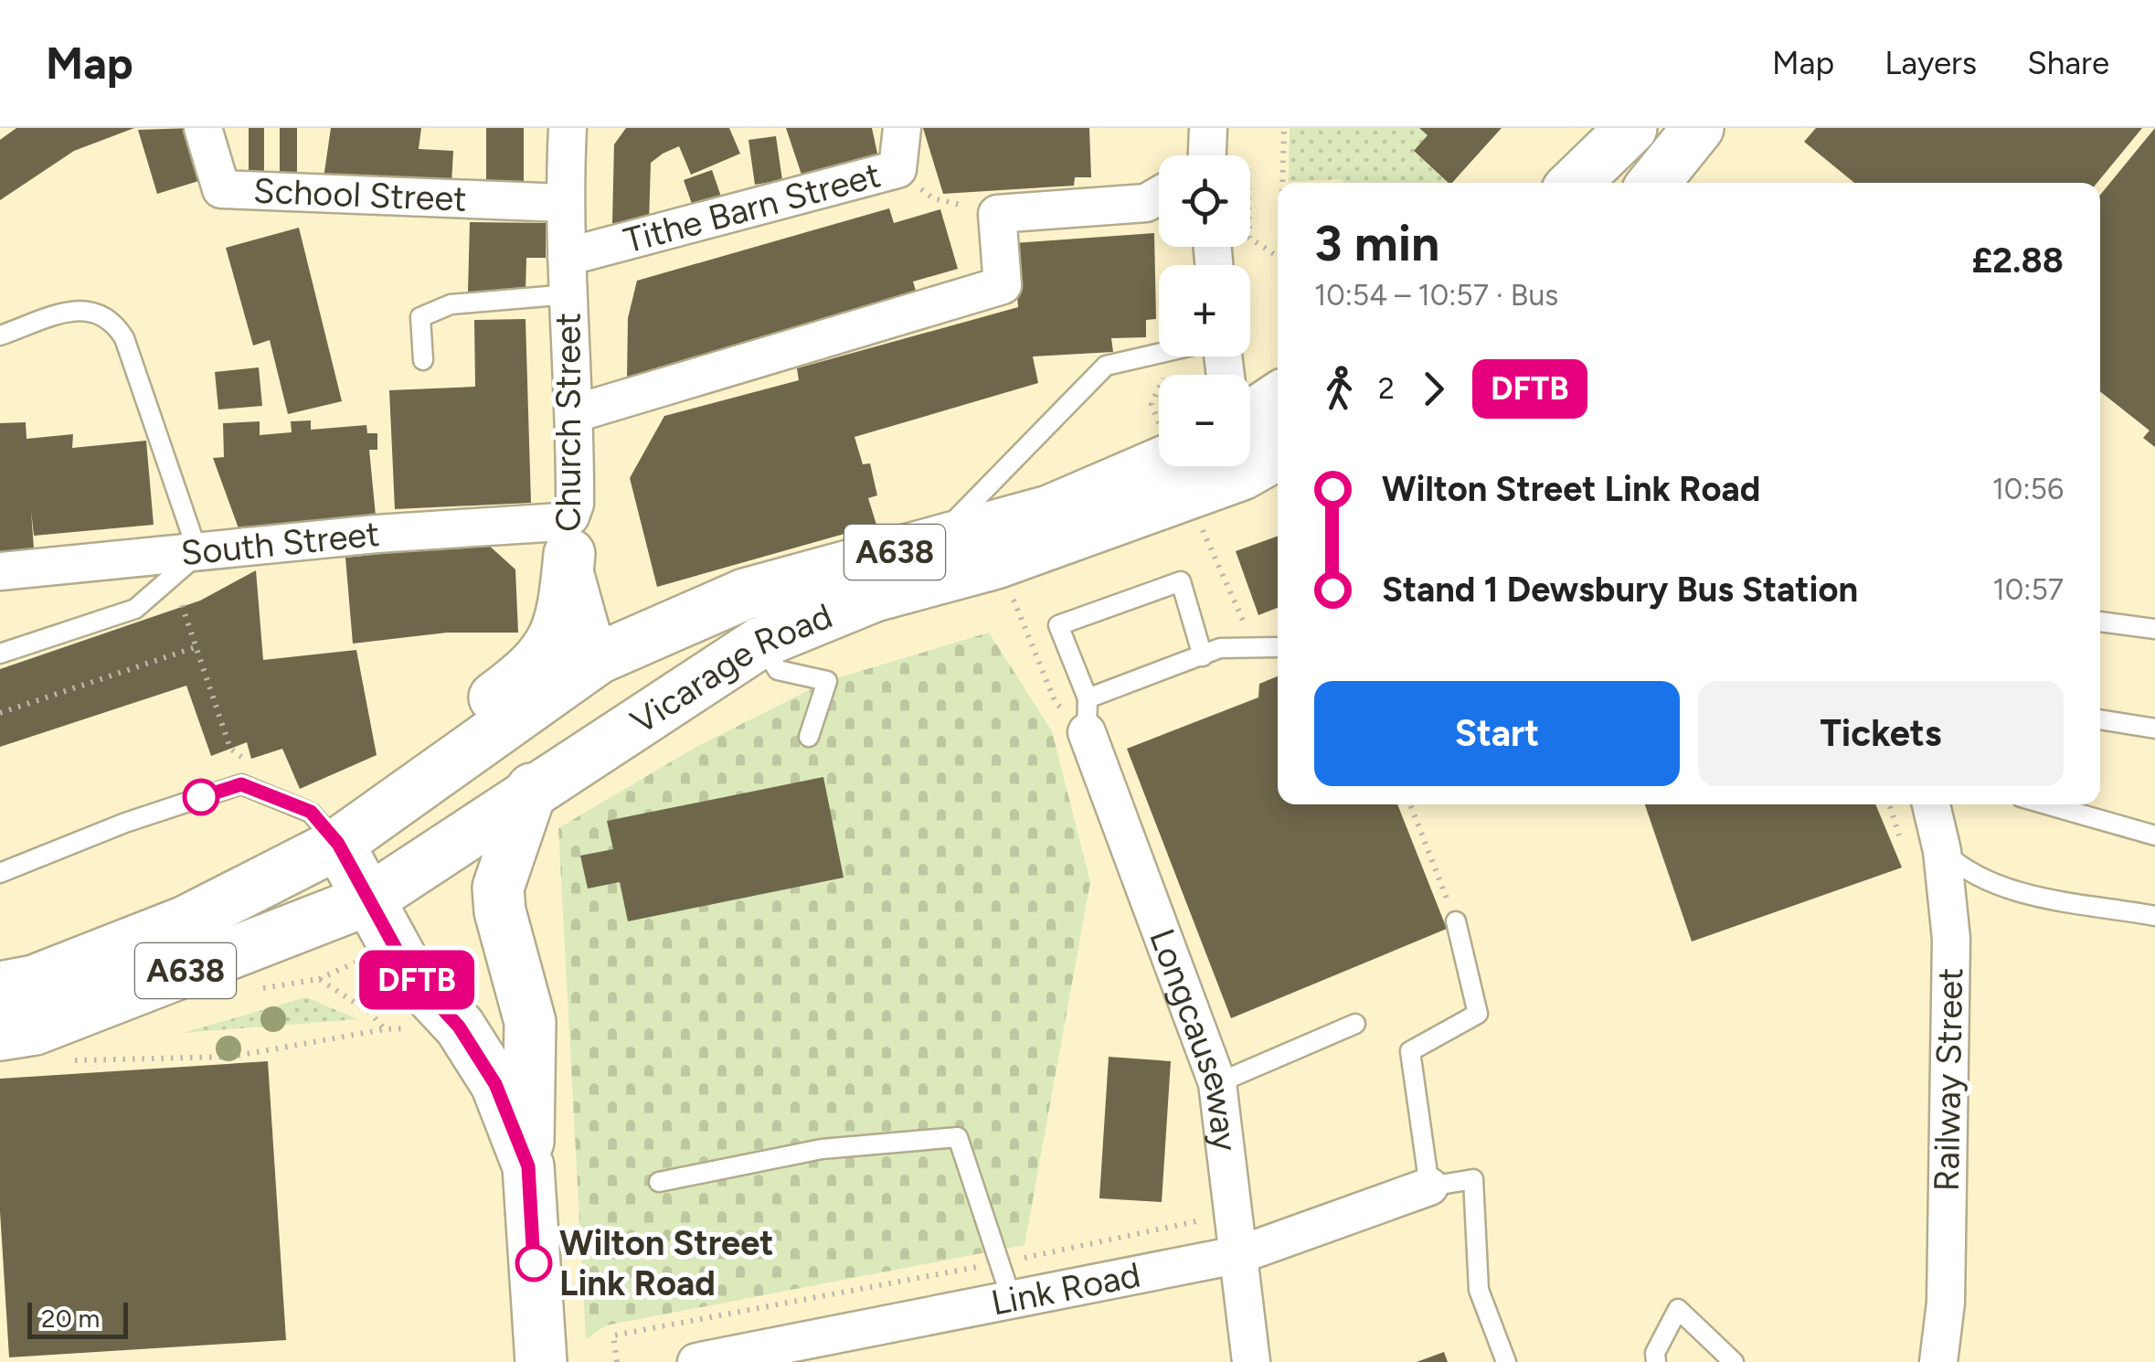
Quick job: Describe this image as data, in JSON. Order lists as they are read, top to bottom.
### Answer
{
  "streets": {
    "main road": ["A638", "Vicarage Road"],
    "street": [
      "School Street",
      "Tithe Barn Street",
      "Church Street",
      "South Street",
      "Longcauseway",
      "Railway Street",
      "Link Road"
    ]
  },
  "crossings": [
    ["School Street", "Church Street"],
    ["Tithe Barn Street", "Church Street"],
    ["Church Street", "South Street"],
    ["Church Street", "Vicarage Road"],
    ["A638", "Vicarage Road"],
    ["Longcauseway", "Link Road"]
  ],
  "places": ["Wilton Street Link Road"],
  "lines": ["bus line DFTB"],
  "scale_bar": "20 m",
  "page": {
    "header": "Map",
    "nav": ["Map", "Layers", "Share"],
    "on_map": "DFTB",
    "map_buttons": ["+", "−"],
    "heading": ["3 min", "10:54 – 10:57 · Bus", "£2.88"],
    "legs": ["2", "DFTB"],
    "list": [
      {
        "name": "Wilton Street Link Road",
        "value": "10:56"
      },
      {
        "name": "Stand 1 Dewsbury Bus Station",
        "value": "10:57"
      }
    ],
    "buttons": ["Start", "Tickets"],
    "scale": "20 m"
  }
}
